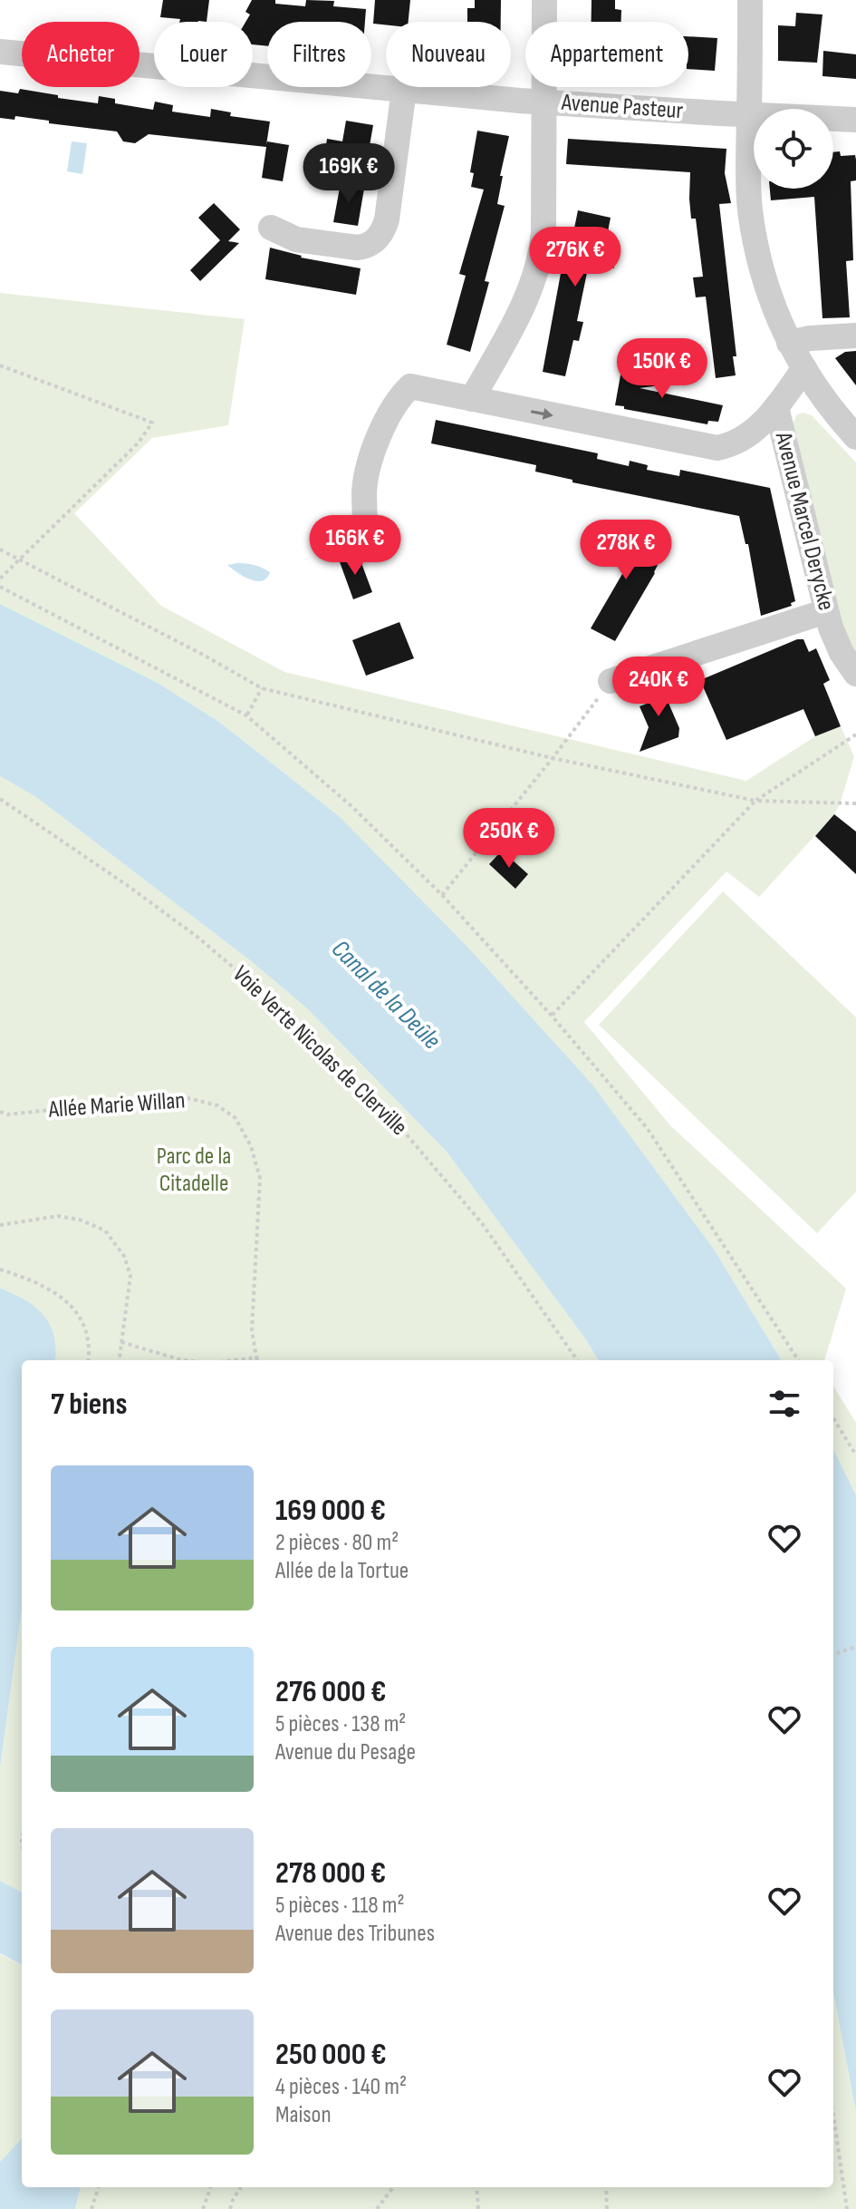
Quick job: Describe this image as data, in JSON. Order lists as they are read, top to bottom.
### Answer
{
  "streets": {
    "street": ["Avenue Pasteur", "Avenue Marcel Derycke"],
    "path": ["Voie Verte Nicolas de Clerville", "Allée Marie Willan"]
  },
  "water": ["Canal de la Deûle"],
  "parks": ["Parc de la Citadelle"],
  "page": {
    "chip": [
      "Acheter",
      "Louer",
      "Filtres",
      "Nouveau",
      "Appartement"
    ],
    "price": [
      "169K €",
      "276K €",
      "150K €",
      "166K €",
      "278K €",
      "240K €",
      "250K €"
    ],
    "heading": "7 biens",
    "list": [
      {
        "name": "169 000 €",
        "note": "2 pièces · 80 m² · Allée de la Tortue"
      },
      {
        "name": "276 000 €",
        "note": "5 pièces · 138 m² · Avenue du Pesage"
      },
      {
        "name": "278 000 €",
        "note": "5 pièces · 118 m² · Avenue des Tribunes"
      },
      {
        "name": "250 000 €",
        "note": "4 pièces · 140 m² · Maison"
      }
    ]
  }
}
